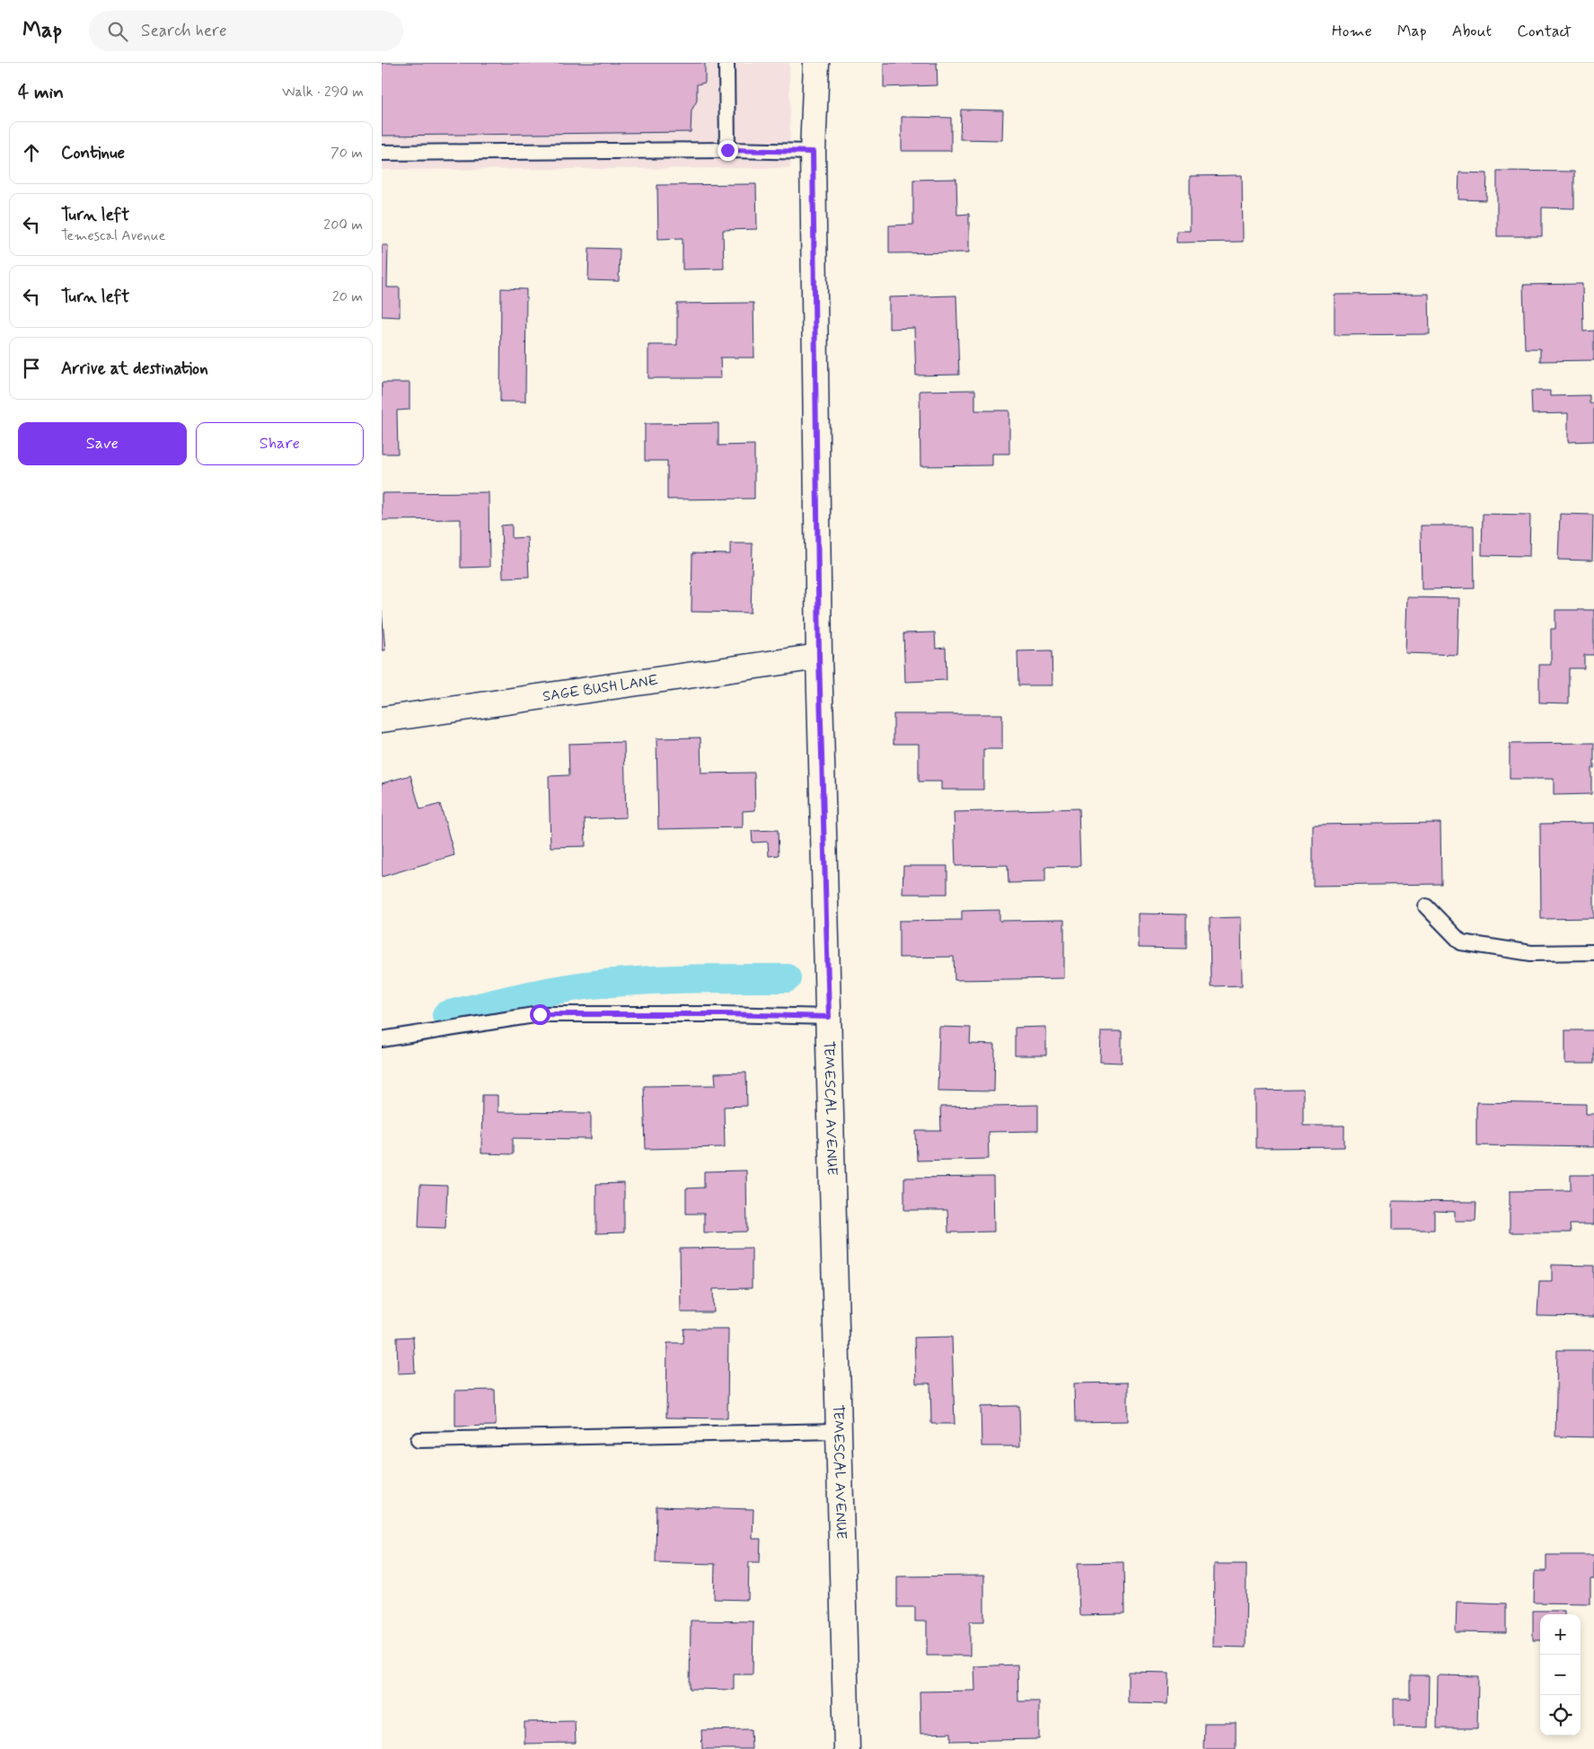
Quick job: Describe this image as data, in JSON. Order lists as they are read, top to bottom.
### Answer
{
  "streets": {
    "street": ["SAGE BUSH LANE", "TEMESCAL AVENUE"]
  },
  "crossings": [
    ["SAGE BUSH LANE", "TEMESCAL AVENUE"]
  ],
  "page": {
    "header": "Map",
    "search": "Search here",
    "nav": [
      "Home",
      "Map",
      "About",
      "Contact"
    ],
    "heading": ["4 min", "Walk · 290 m"],
    "list": [
      ["Continue", "70 m"],
      ["Turn left", "Temescal Avenue", "200 m"],
      ["Turn left", "20 m"],
      "Arrive at destination"
    ],
    "buttons": ["Save", "Share"],
    "map_buttons": ["+", "−"]
  }
}
